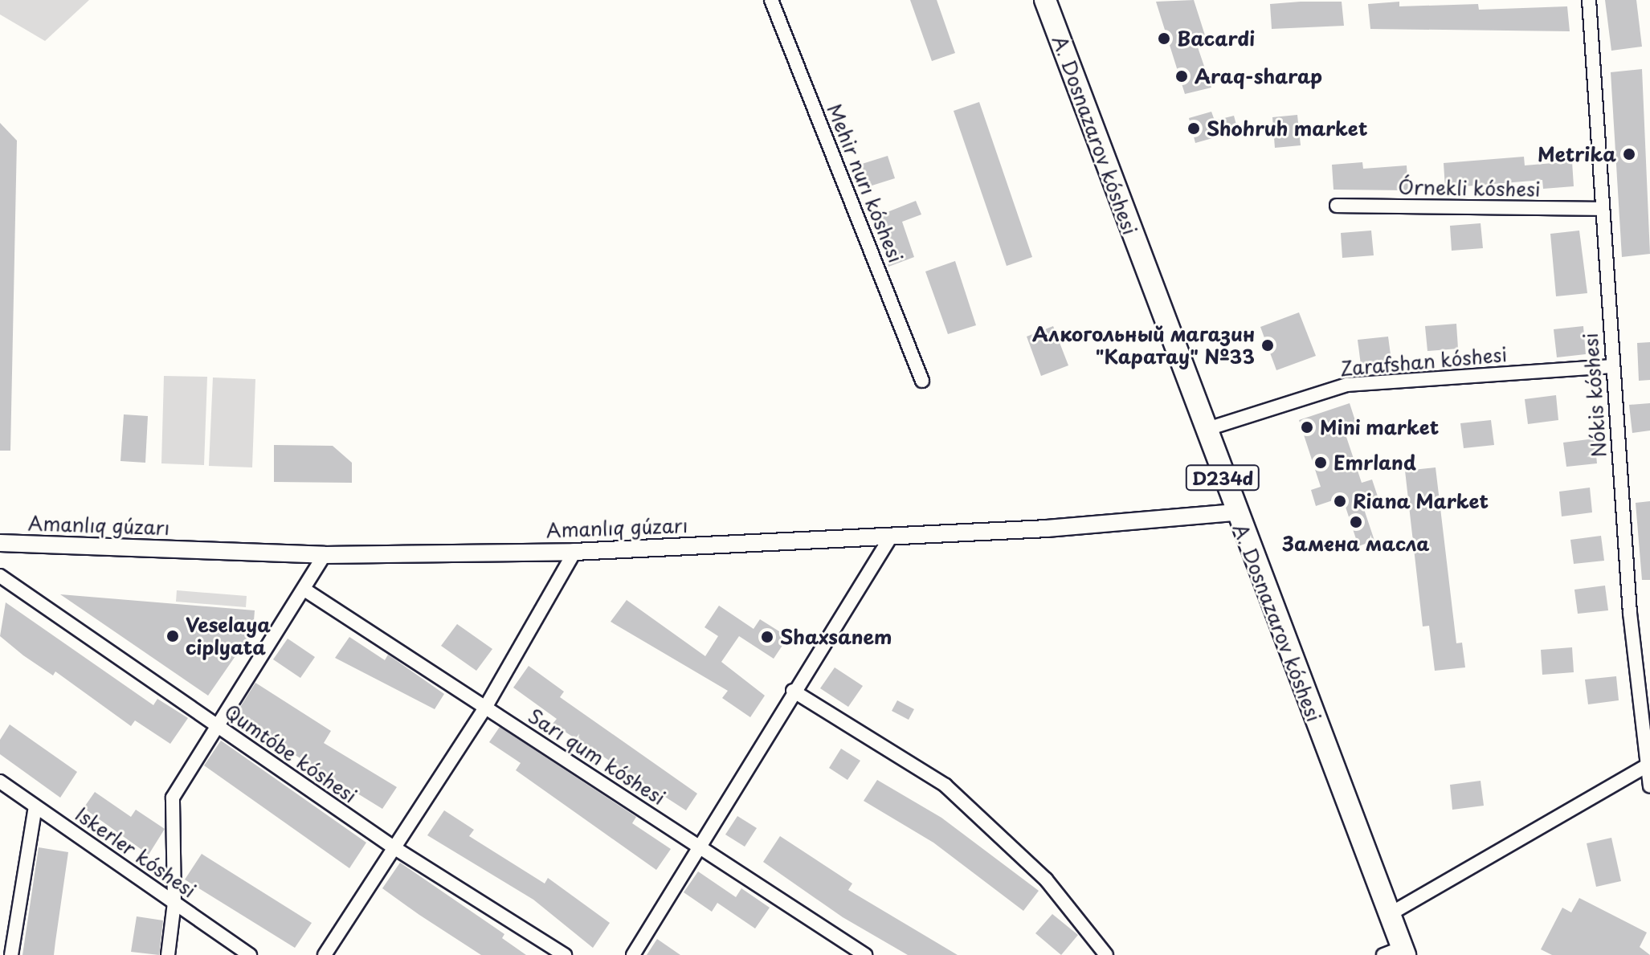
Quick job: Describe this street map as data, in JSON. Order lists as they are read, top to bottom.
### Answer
{
  "streets": {
    "main road": ["A. Dosnazarov kóshesi", "D234d"],
    "street": [
      "Mehir nurı kóshesi",
      "Órnekli kóshesi",
      "Zarafshan kóshesi",
      "Nókis kóshesi",
      "Amanlıq gúzarı",
      "Qumtóbe kóshesi",
      "Sarı qum kóshesi",
      "Iskerler kóshesi"
    ]
  },
  "crossings": [
    ["A. Dosnazarov kóshesi", "Zarafshan kóshesi"],
    ["A. Dosnazarov kóshesi", "Amanlıq gúzarı"],
    ["Órnekli kóshesi", "Nókis kóshesi"],
    ["Zarafshan kóshesi", "Nókis kóshesi"]
  ],
  "places": [
    "Bacardi",
    "Araq-sharap",
    "Shohruh market",
    "Metrika",
    "Алкогольный магазин \"Каратау\" №33",
    "Mini market",
    "Emrland",
    "Riana Market",
    "Замена масла",
    "Veselaya ciplyata",
    "Shaxsanem"
  ]
}
